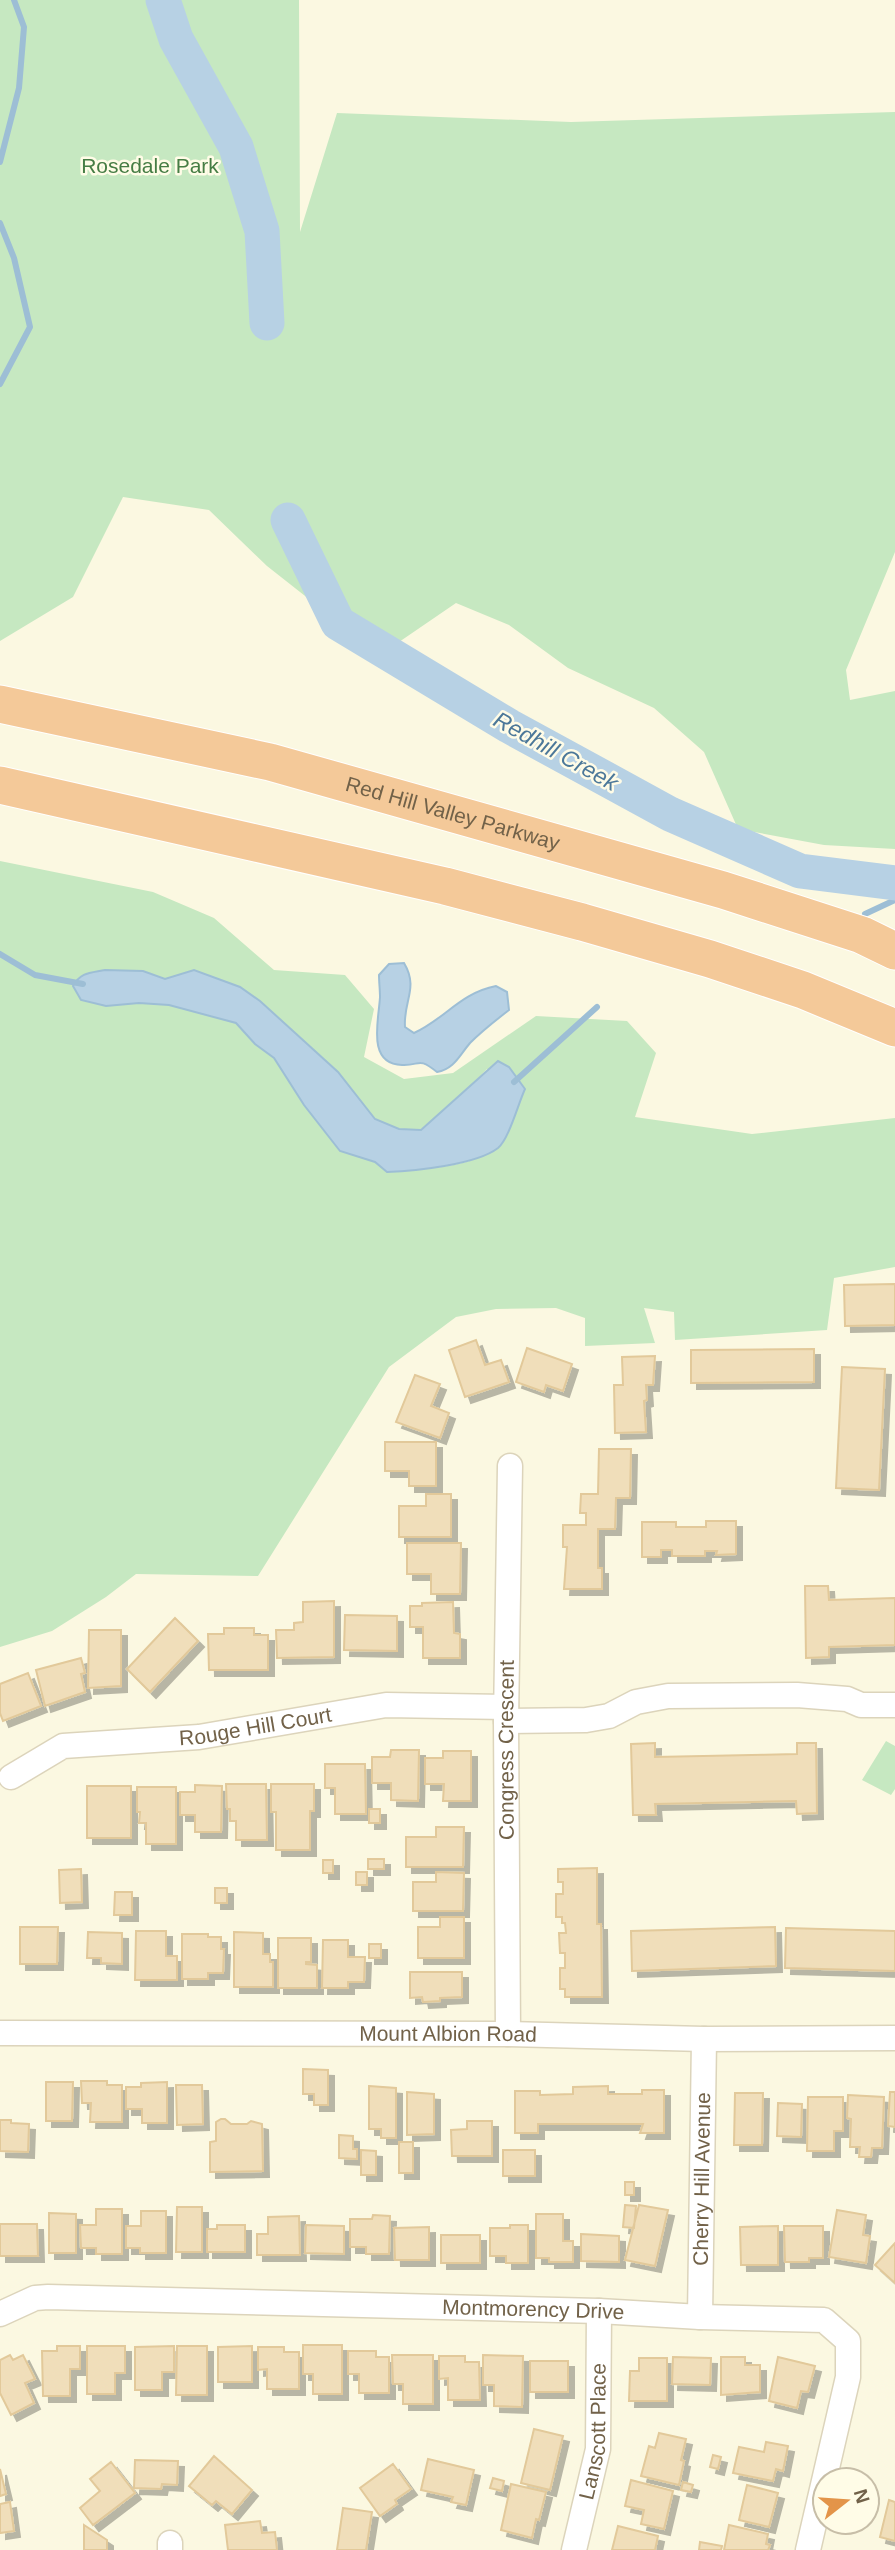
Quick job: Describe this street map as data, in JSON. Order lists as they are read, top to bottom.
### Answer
{
  "streets": {
    "highway": ["Red Hill Valley Parkway"],
    "street": [
      "Rouge Hill Court",
      "Congress Crescent",
      "Mount Albion Road",
      "Cherry Hill Avenue",
      "Montmorency Drive",
      "Lanscott Place"
    ]
  },
  "crossings": [
    ["Rouge Hill Court", "Congress Crescent"],
    ["Congress Crescent", "Mount Albion Road"],
    ["Mount Albion Road", "Cherry Hill Avenue"],
    ["Cherry Hill Avenue", "Montmorency Drive"],
    ["Montmorency Drive", "Lanscott Place"]
  ],
  "water": ["Redhill Creek"],
  "parks": ["Rosedale Park"],
  "north": "right"
}
